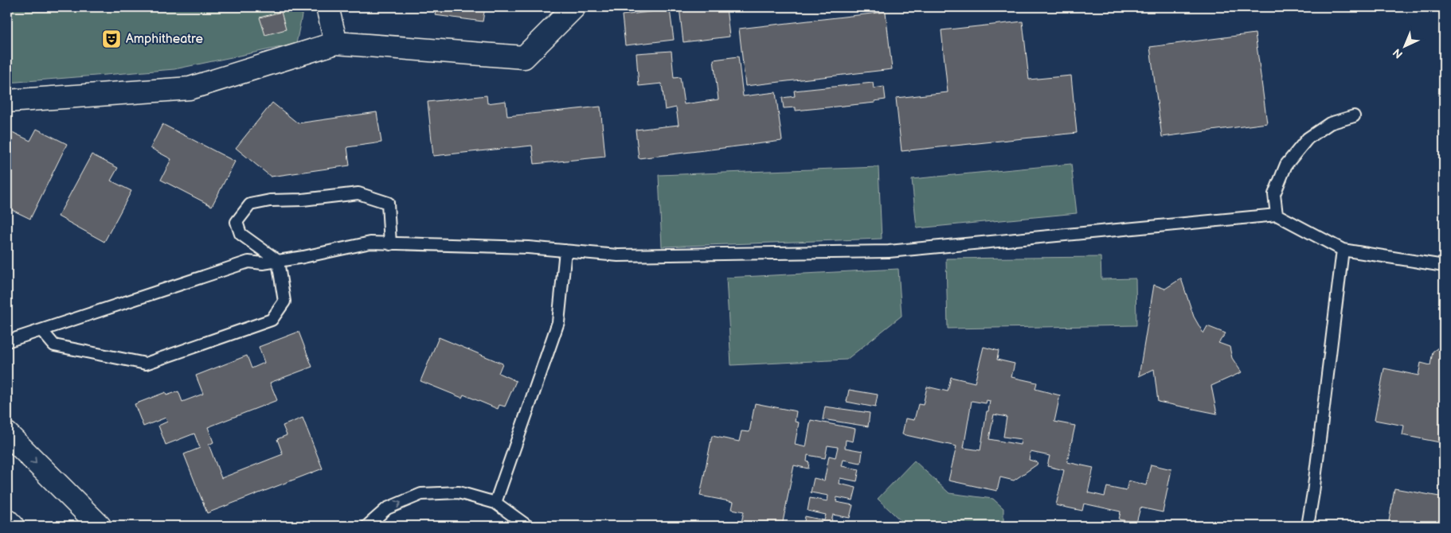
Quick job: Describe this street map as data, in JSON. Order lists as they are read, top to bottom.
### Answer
{
  "places": {
    "theatre": ["Amphitheatre"]
  },
  "north": "bottom left"
}
